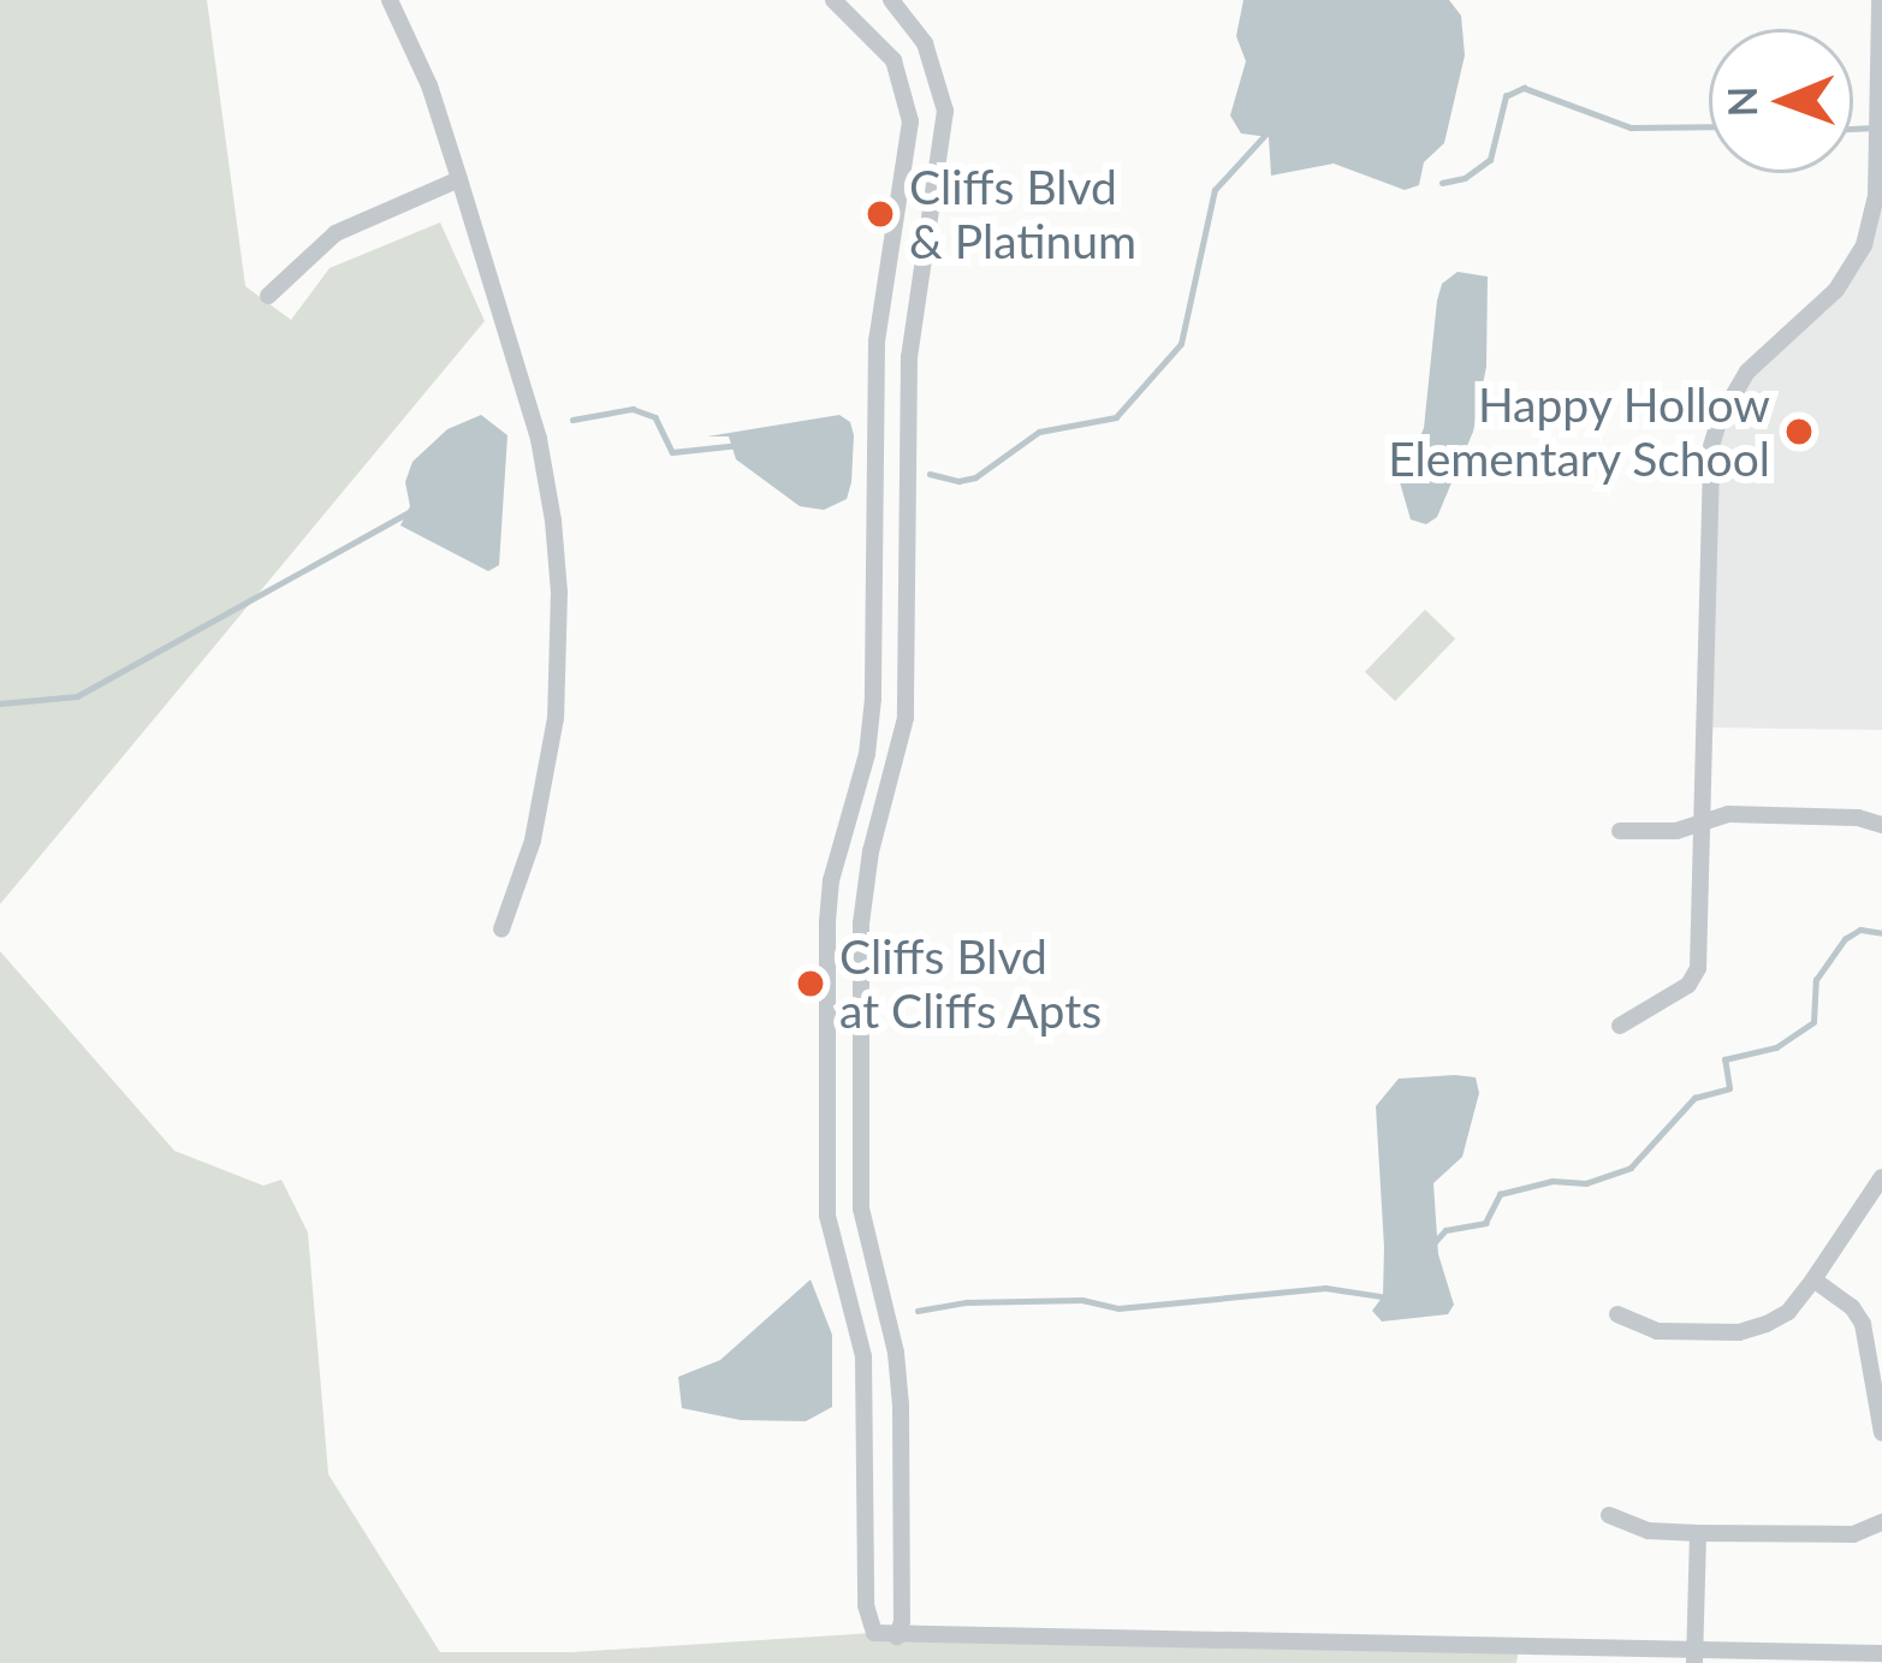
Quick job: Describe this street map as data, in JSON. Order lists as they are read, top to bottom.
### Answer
{
  "places": ["Cliffs Blvd & Platinum", "Happy Hollow Elementary School", "Cliffs Blvd at Cliffs Apts"],
  "north": "left"
}
